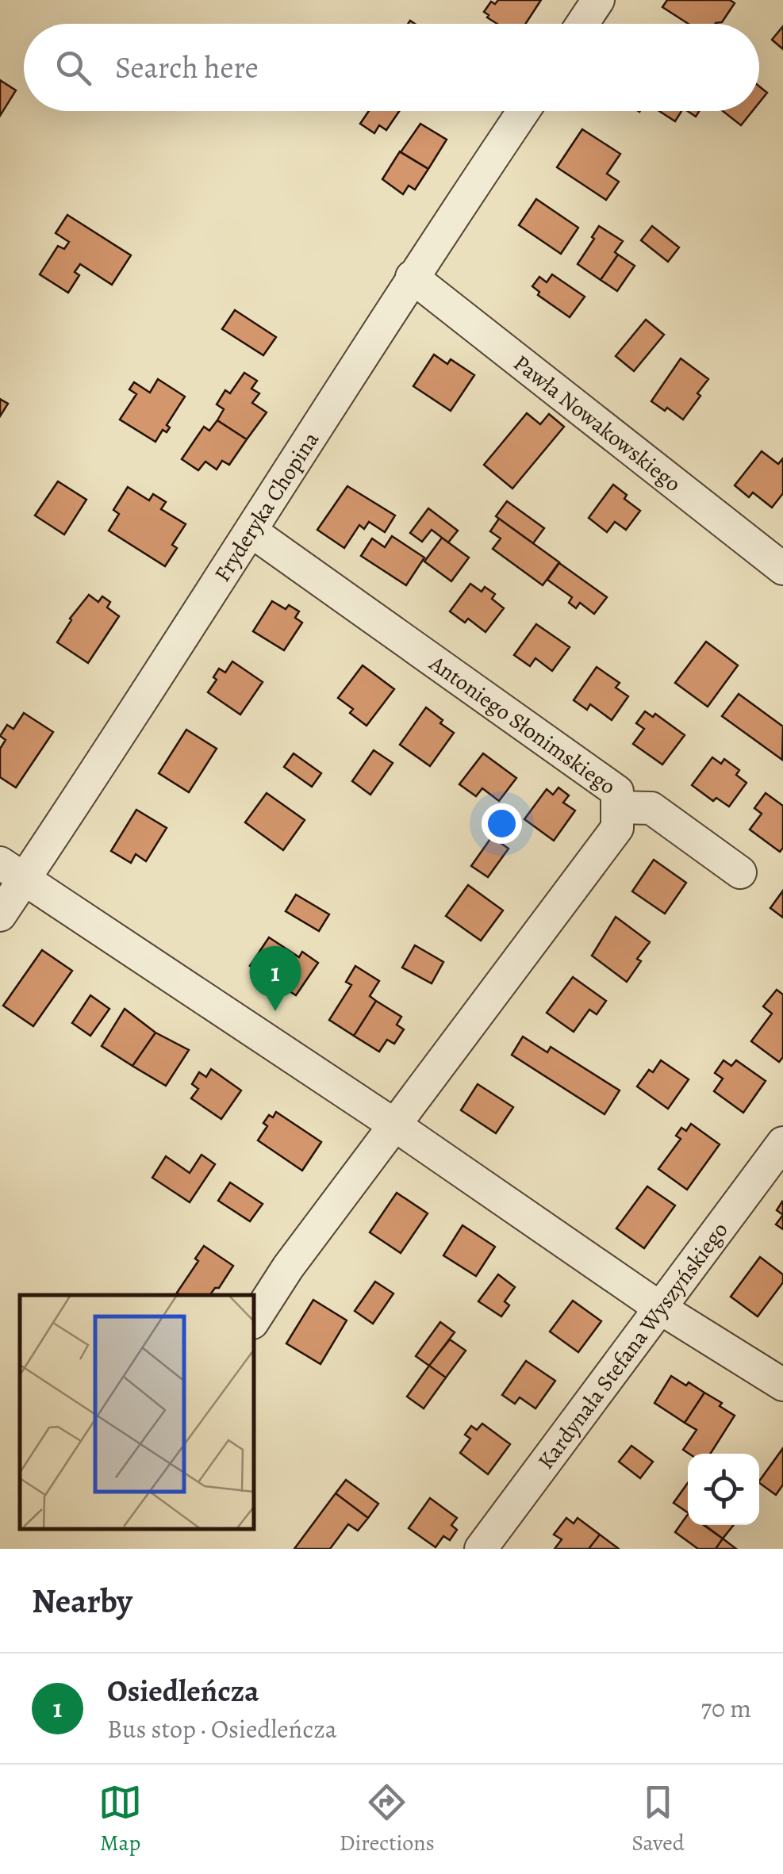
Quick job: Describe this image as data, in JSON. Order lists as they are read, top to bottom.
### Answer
{
  "streets": {
    "street": [
      "Pawła Nowakowskiego",
      "Fryderyka Chopina",
      "Antoniego Słonimskiego",
      "Kardynała Stefana Wyszyńskiego"
    ]
  },
  "crossings": [
    ["Pawła Nowakowskiego", "Fryderyka Chopina"],
    ["Fryderyka Chopina", "Antoniego Słonimskiego"]
  ],
  "page": {
    "search": "Search here",
    "pins": "1",
    "heading": "Nearby",
    "list": [
      {
        "mark": "1",
        "name": "Osiedleńcza",
        "note": "Bus stop · Osiedleńcza",
        "value": "70 m"
      }
    ],
    "nav": ["Map", "Directions", "Saved"]
  }
}
